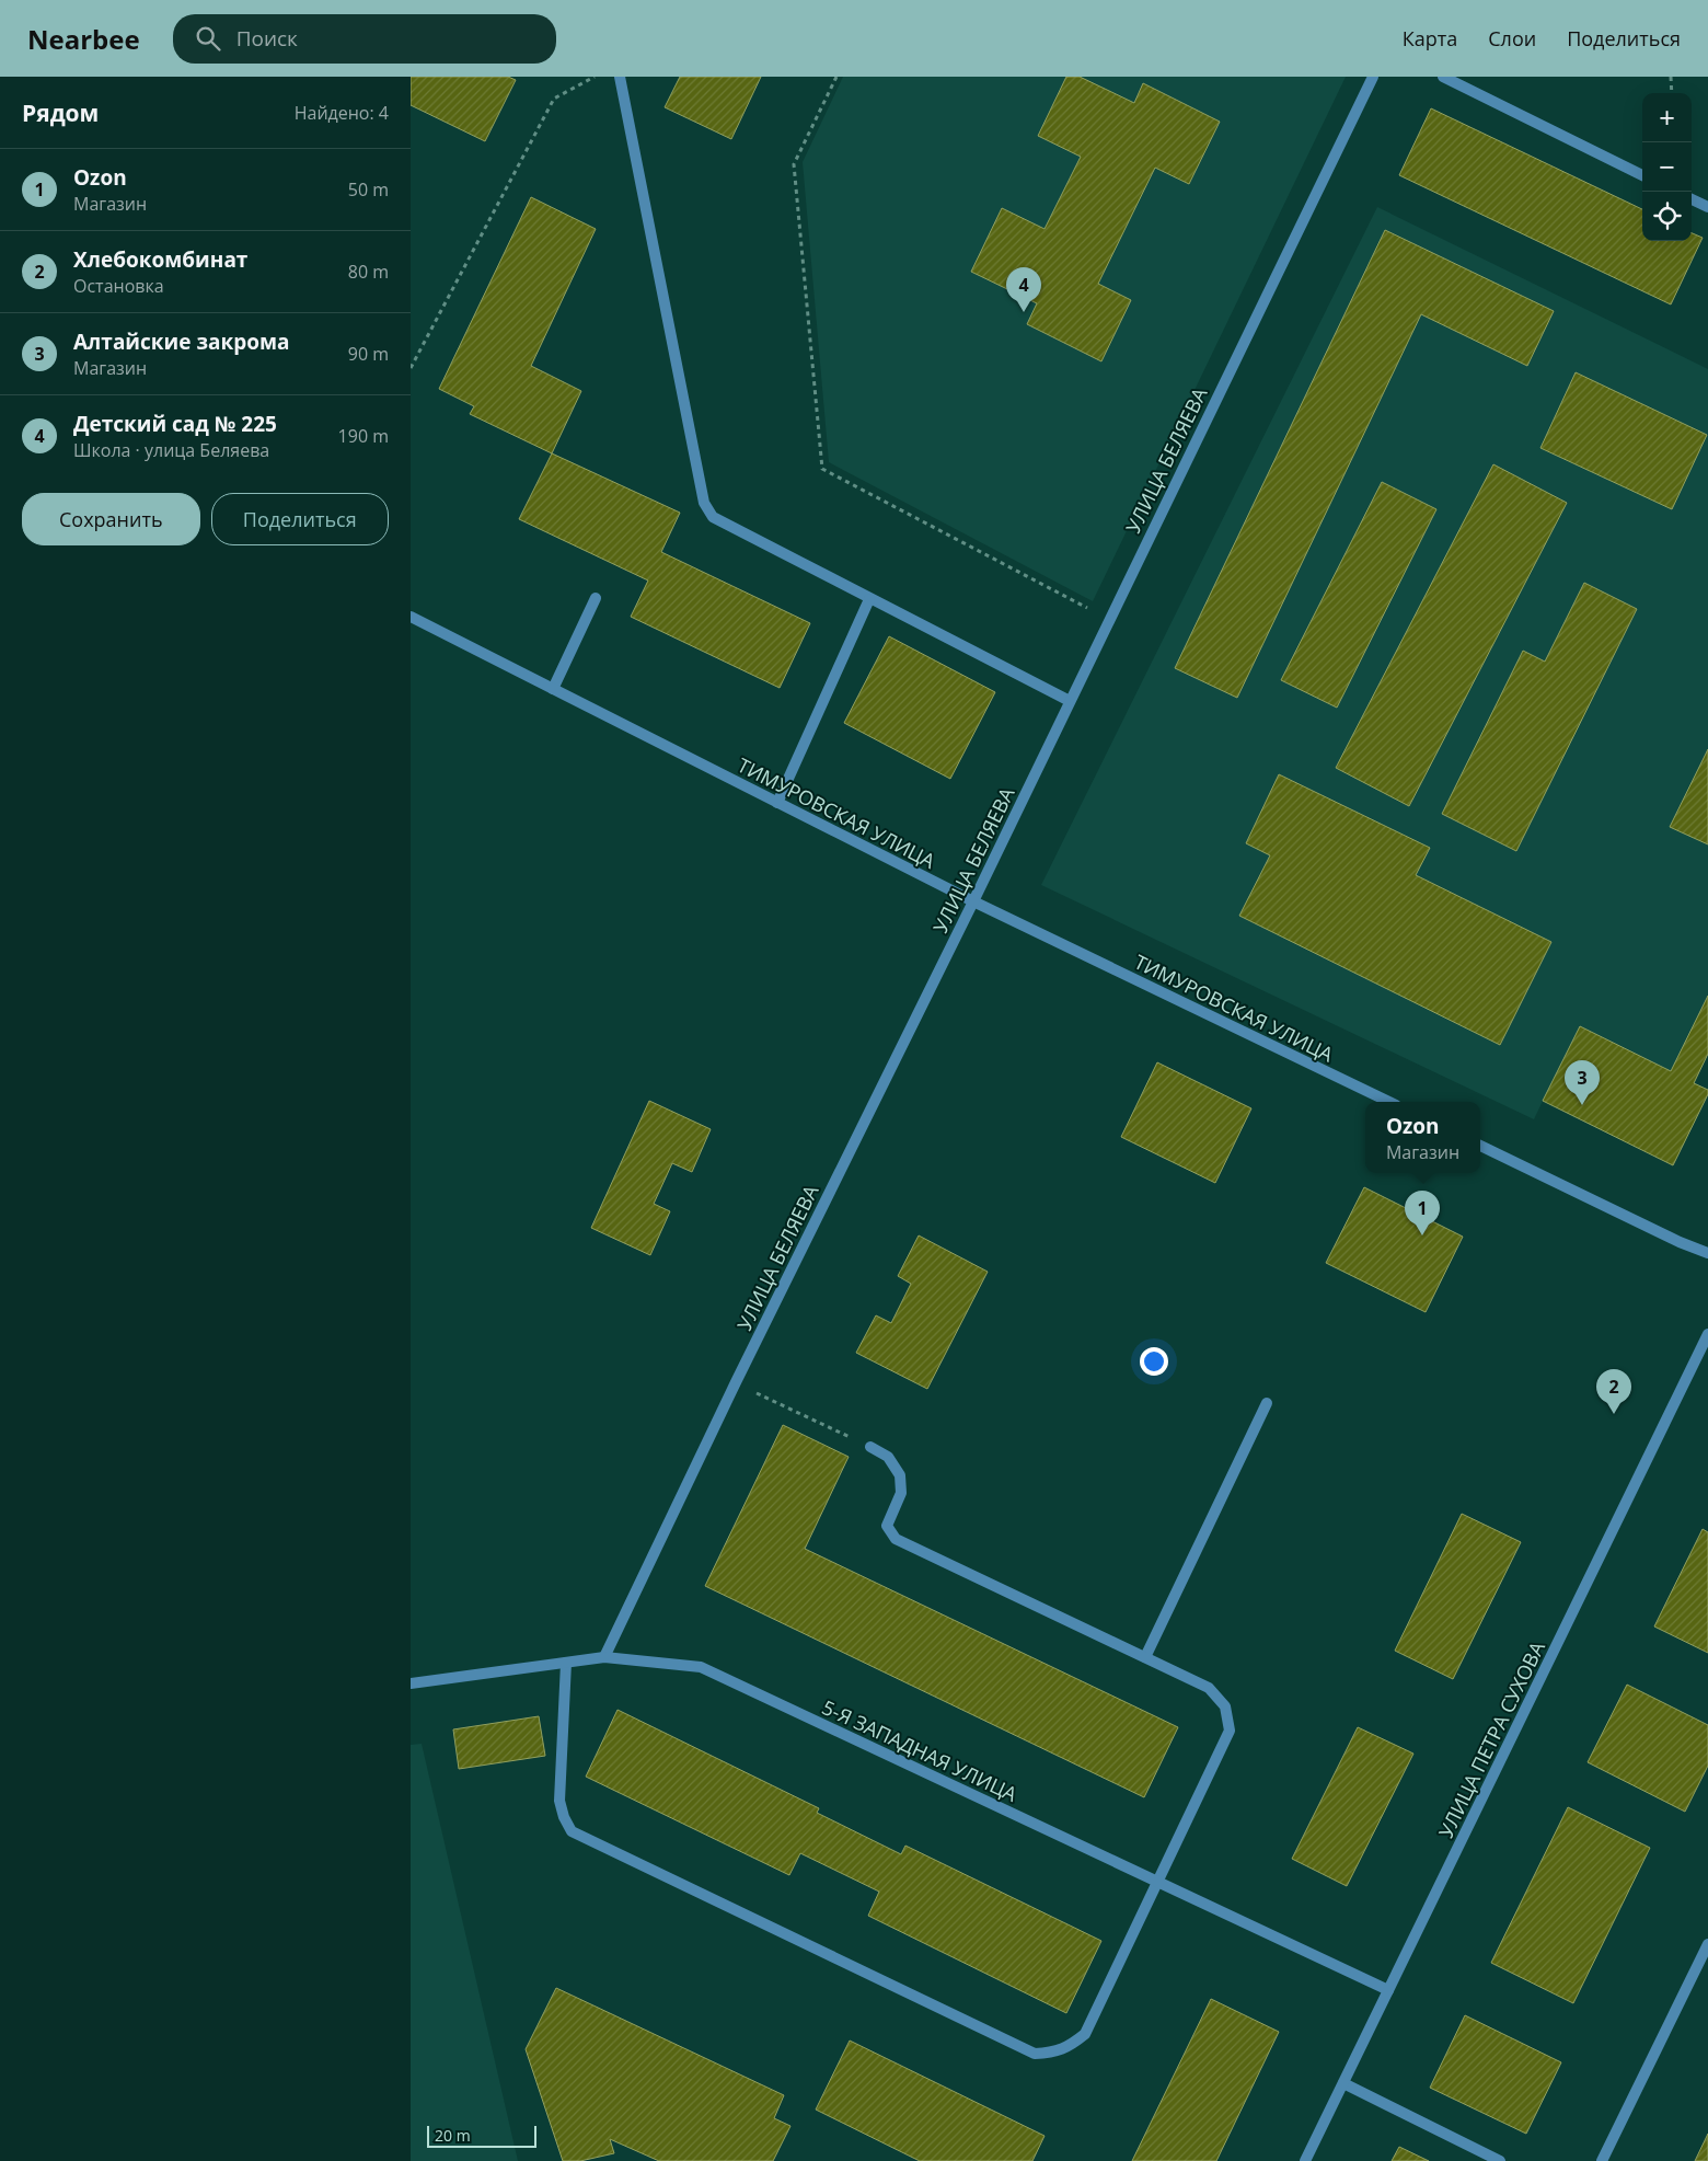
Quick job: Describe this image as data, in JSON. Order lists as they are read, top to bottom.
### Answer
{
  "streets": {
    "street": [
      "УЛИЦА БЕЛЯЕВА",
      "ТИМУРОВСКАЯ УЛИЦА",
      "УЛИЦА ПЕТРА СУХОВА",
      "5-Я ЗАПАДНАЯ УЛИЦА"
    ]
  },
  "crossings": [
    ["УЛИЦА БЕЛЯЕВА", "ТИМУРОВСКАЯ УЛИЦА"],
    ["УЛИЦА БЕЛЯЕВА", "5-Я ЗАПАДНАЯ УЛИЦА"],
    ["УЛИЦА ПЕТРА СУХОВА", "5-Я ЗАПАДНАЯ УЛИЦА"]
  ],
  "scale_bar": "20 m",
  "page": {
    "header": "Nearbee",
    "search": "Поиск",
    "nav": ["Карта", "Слои", "Поделиться"],
    "heading": ["Рядом", "Найдено: 4"],
    "map_buttons": ["+", "−"],
    "list": [
      {
        "mark": "1",
        "name": "Ozon",
        "note": "Магазин",
        "value": "50 m"
      },
      {
        "mark": "2",
        "name": "Хлебокомбинат",
        "note": "Остановка",
        "value": "80 m"
      },
      {
        "mark": "3",
        "name": "Алтайские закрома",
        "note": "Магазин",
        "value": "90 m"
      },
      {
        "mark": "4",
        "name": "Детский сад № 225",
        "note": "Школа · улица Беляева",
        "value": "190 m"
      }
    ],
    "pins": [
      "4",
      "3",
      "1",
      "2"
    ],
    "buttons": ["Сохранить", "Поделиться"],
    "popup": ["Ozon", "Магазин"],
    "scale": "20 m"
  }
}
